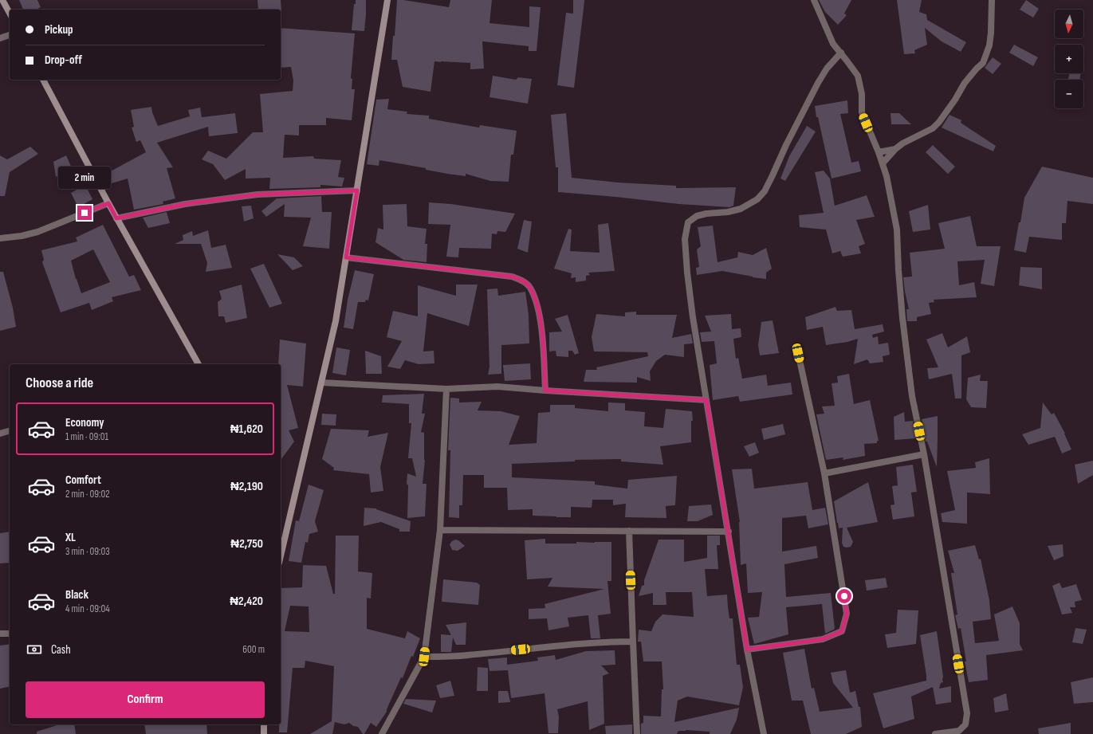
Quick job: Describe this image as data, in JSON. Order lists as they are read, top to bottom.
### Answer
{
  "north": "bottom",
  "page": {
    "map_buttons": ["+", "−"],
    "banner": ["Pickup", "Drop-off"],
    "bubble": "2 min",
    "heading": "Choose a ride",
    "list": [
      {
        "name": "Economy",
        "note": "1 min · 09:01",
        "value": "₦1,620"
      },
      {
        "name": "Comfort",
        "note": "2 min · 09:02",
        "value": "₦2,190"
      },
      {
        "name": "XL",
        "note": "3 min · 09:03",
        "value": "₦2,750"
      },
      {
        "name": "Black",
        "note": "4 min · 09:04",
        "value": "₦2,420"
      }
    ],
    "pay": ["Cash", "600 m"],
    "buttons": "Confirm"
  }
}
